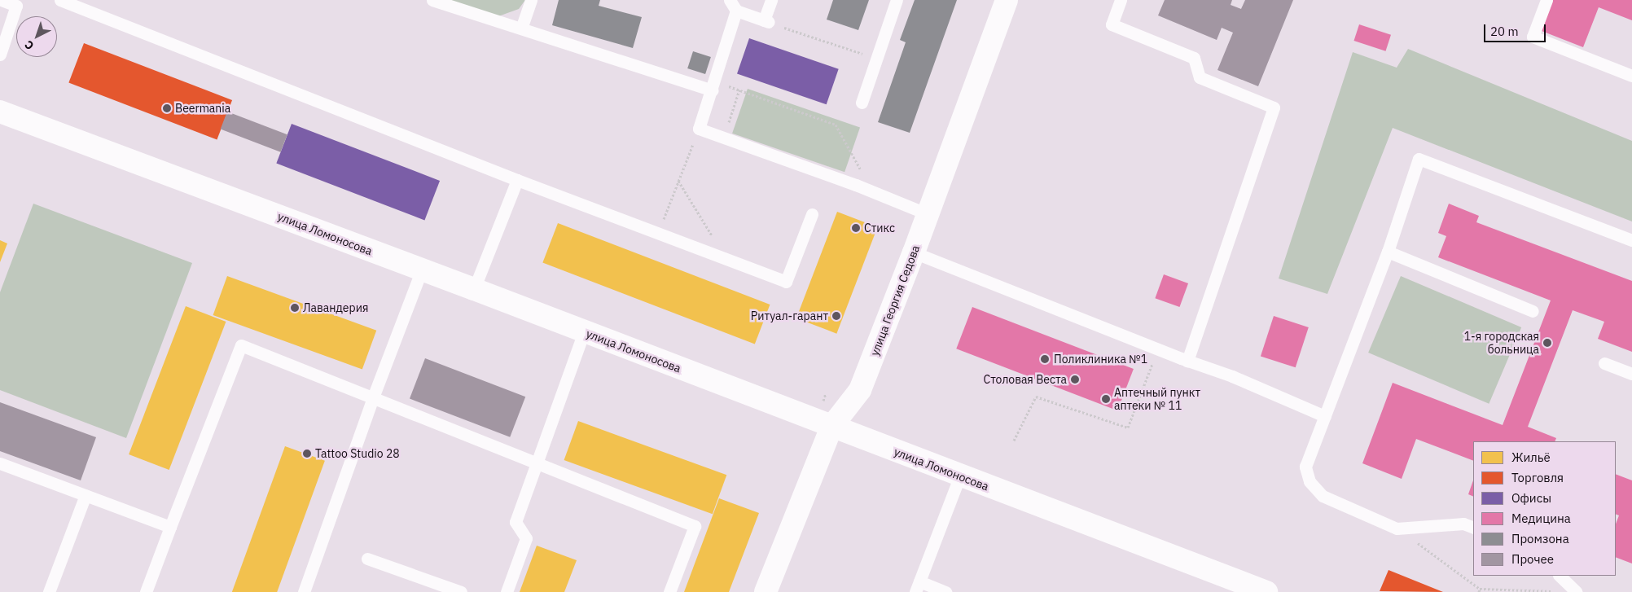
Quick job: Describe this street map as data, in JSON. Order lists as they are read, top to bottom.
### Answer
{
  "streets": {
    "main road": ["улица Ломоносова", "улица Георгия Седова"]
  },
  "crossings": [
    ["улица Ломоносова", "улица Георгия Седова"]
  ],
  "places": [
    "Beermania",
    "Стикс",
    "Лавандерия",
    "Ритуал-гарант",
    "1-я городская больница",
    "Поликлиника №1",
    "Столовая Веста",
    "Аптечный пункт аптеки № 11",
    "Tattoo Studio 28"
  ],
  "legend": [
    "Жильё",
    "Торговля",
    "Офисы",
    "Медицина",
    "Промзона",
    "Прочее"
  ],
  "scale_bar": "20 m",
  "north": "bottom left"
}
